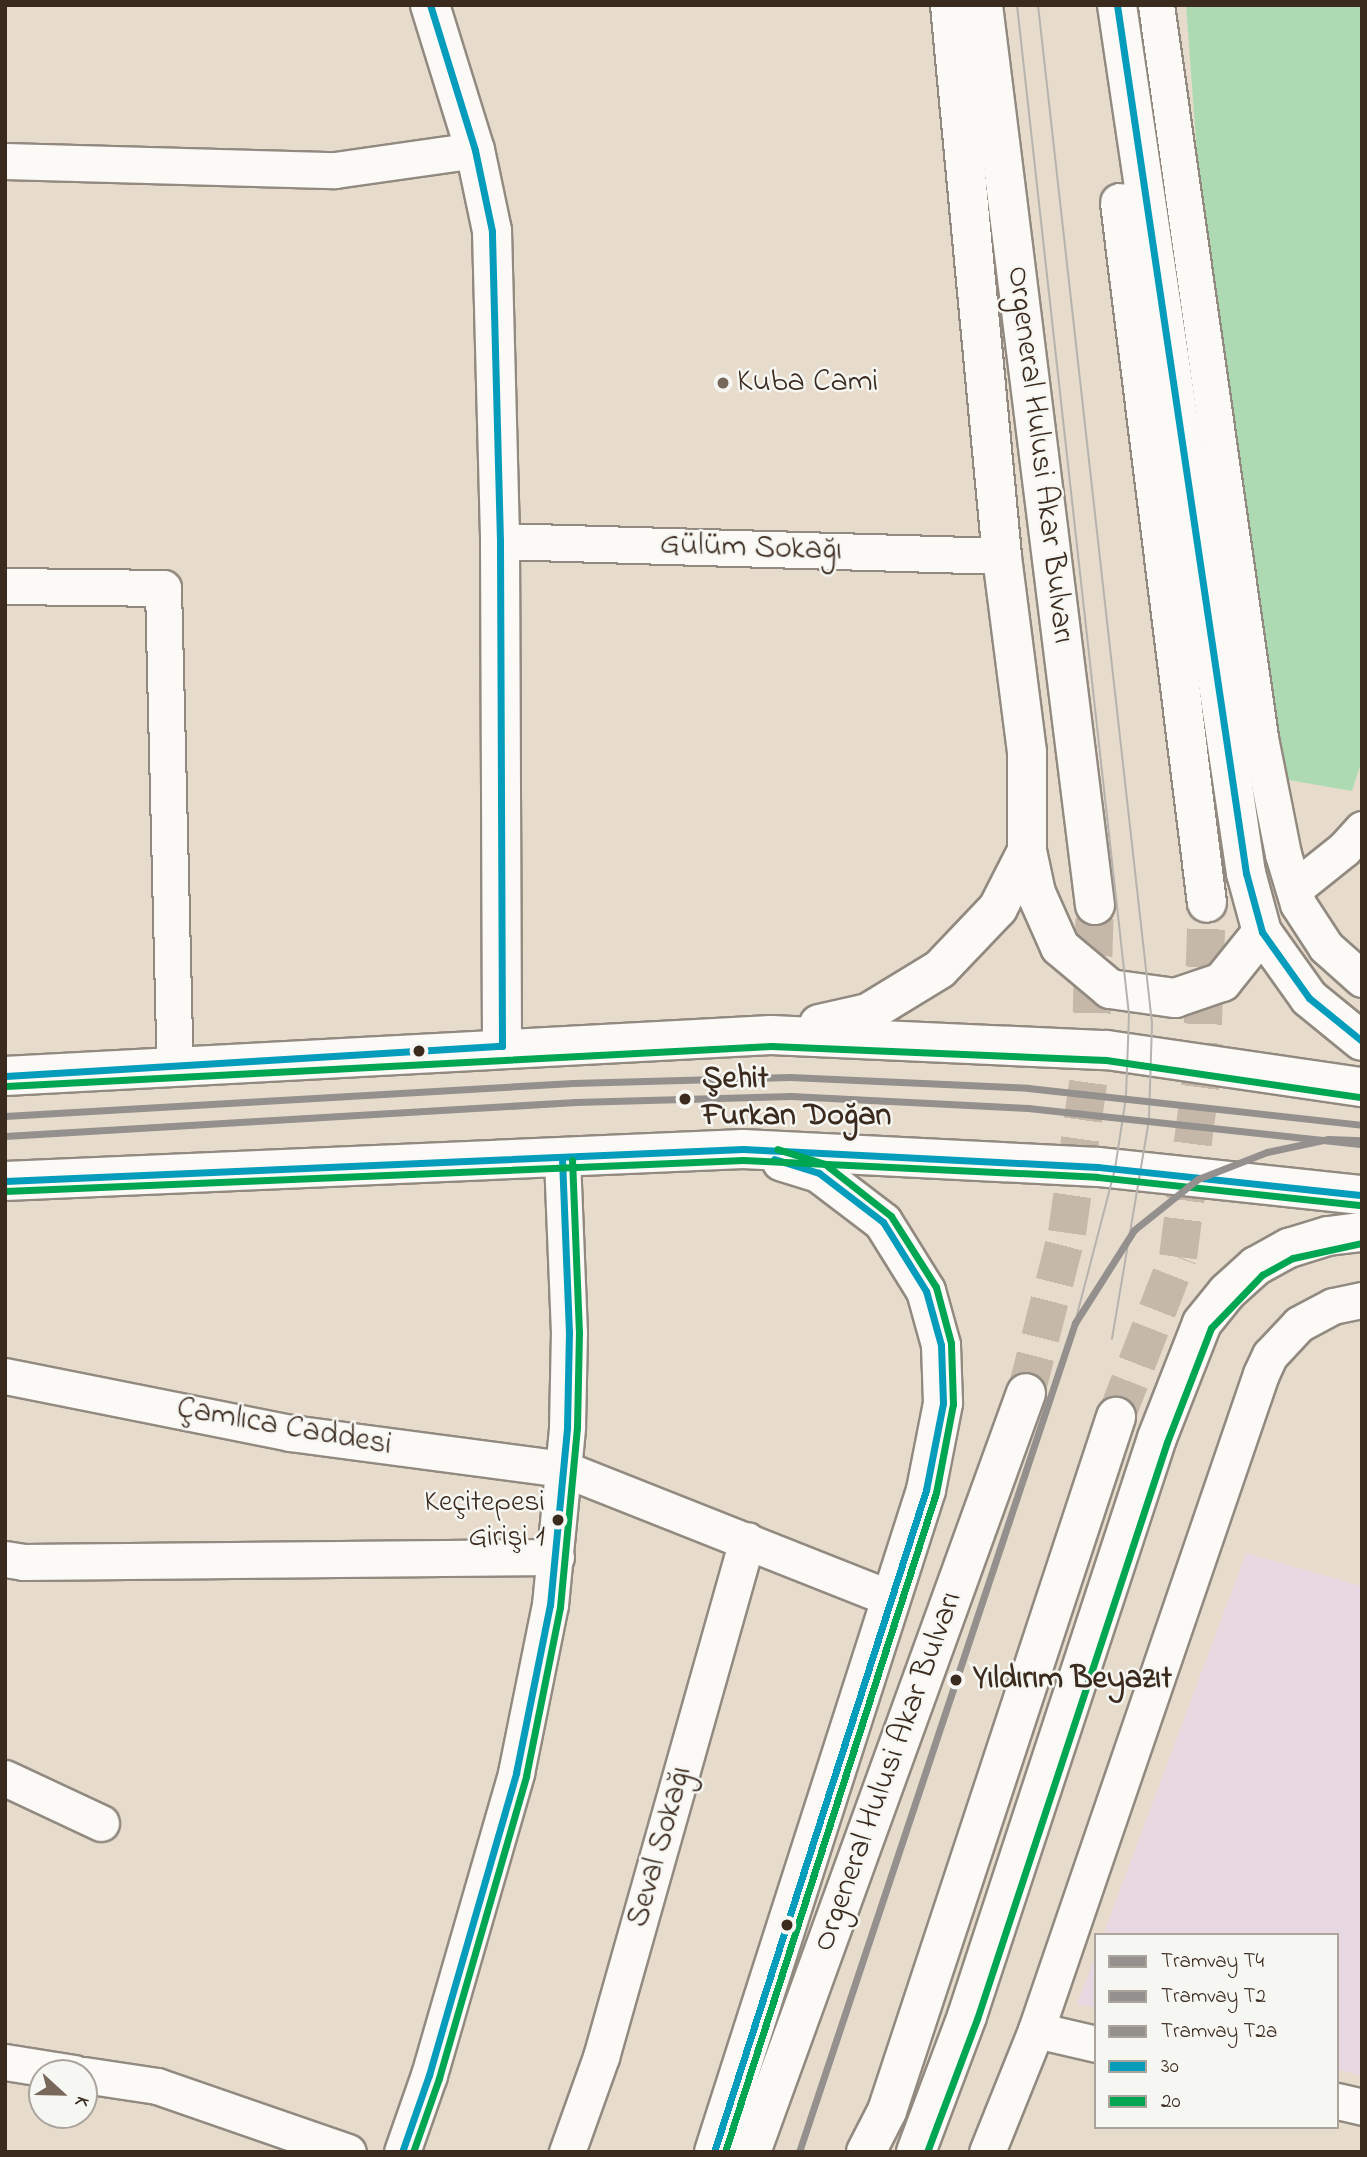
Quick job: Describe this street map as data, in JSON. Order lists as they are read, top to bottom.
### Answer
{
  "streets": {
    "main road": ["Orgeneral Hulusi Akar Bulvarı"],
    "street": ["Gülüm Sokağı", "Çamlıca Caddesi", "Seval Sokağı"]
  },
  "crossings": [
    ["Çamlıca Caddesi", "Seval Sokağı"]
  ],
  "places": [
    "Kuba Cami",
    "Şehit Furkan Doğan",
    "Keçitepesi Girişi 1",
    "Yıldırım Beyazıt"
  ],
  "lines": [
    "transit line 30",
    "transit line 20",
    "tram line T2",
    "tram line T2a",
    "tram line T4"
  ],
  "legend": [
    "Tramvay T4",
    "Tramvay T2",
    "Tramvay T2a",
    "30",
    "20"
  ],
  "north": "right"
}
